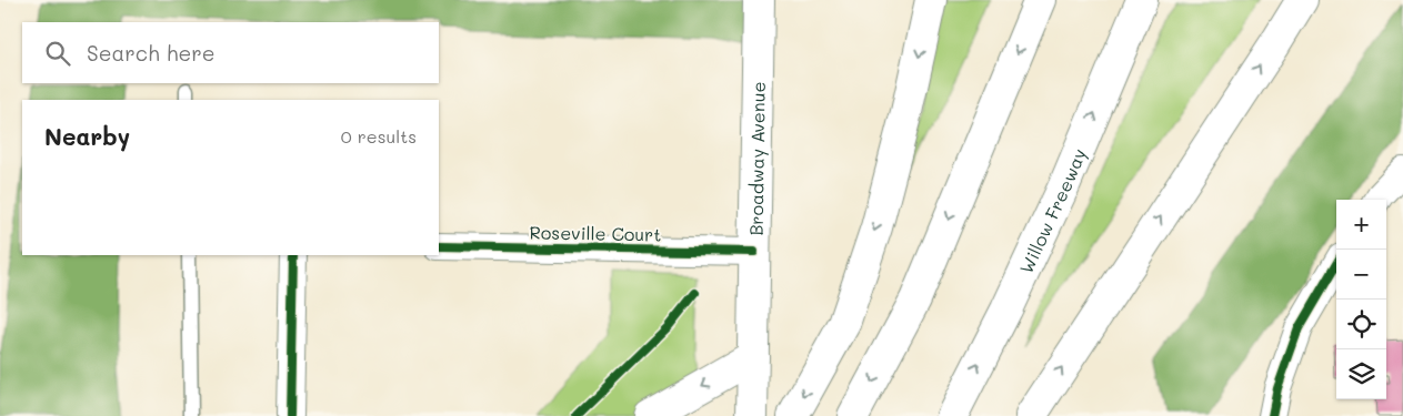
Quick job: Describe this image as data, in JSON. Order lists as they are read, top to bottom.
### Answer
{
  "streets": {
    "main road": ["Broadway Avenue", "Willow Freeway"],
    "street": ["Roseville Court"]
  },
  "crossings": [
    ["Broadway Avenue", "Roseville Court"]
  ],
  "page": {
    "search": "Search here",
    "heading": ["Nearby", "0 results"],
    "map_buttons": ["+", "−"]
  }
}
